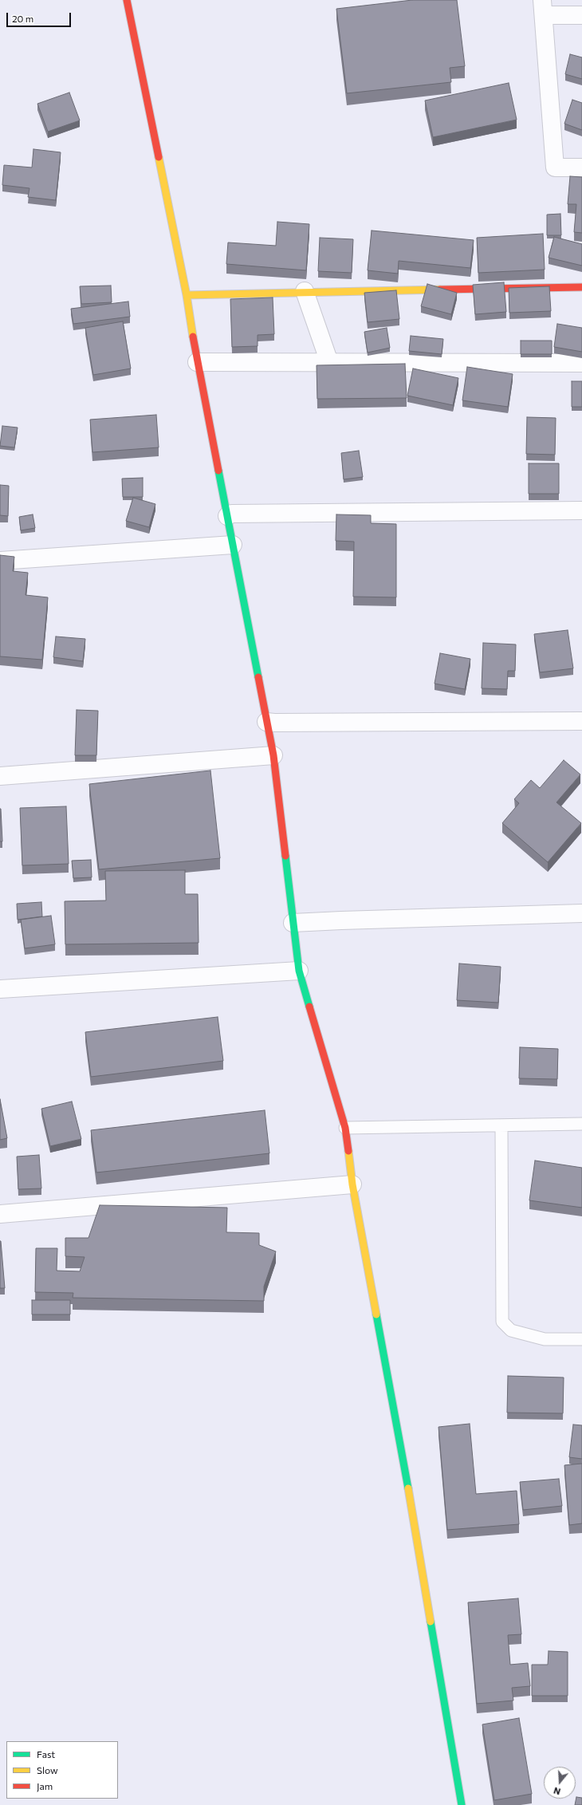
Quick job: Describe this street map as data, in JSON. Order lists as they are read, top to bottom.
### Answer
{
  "legend": ["Fast", "Slow", "Jam"],
  "scale_bar": "20 m",
  "north": "bottom"
}
